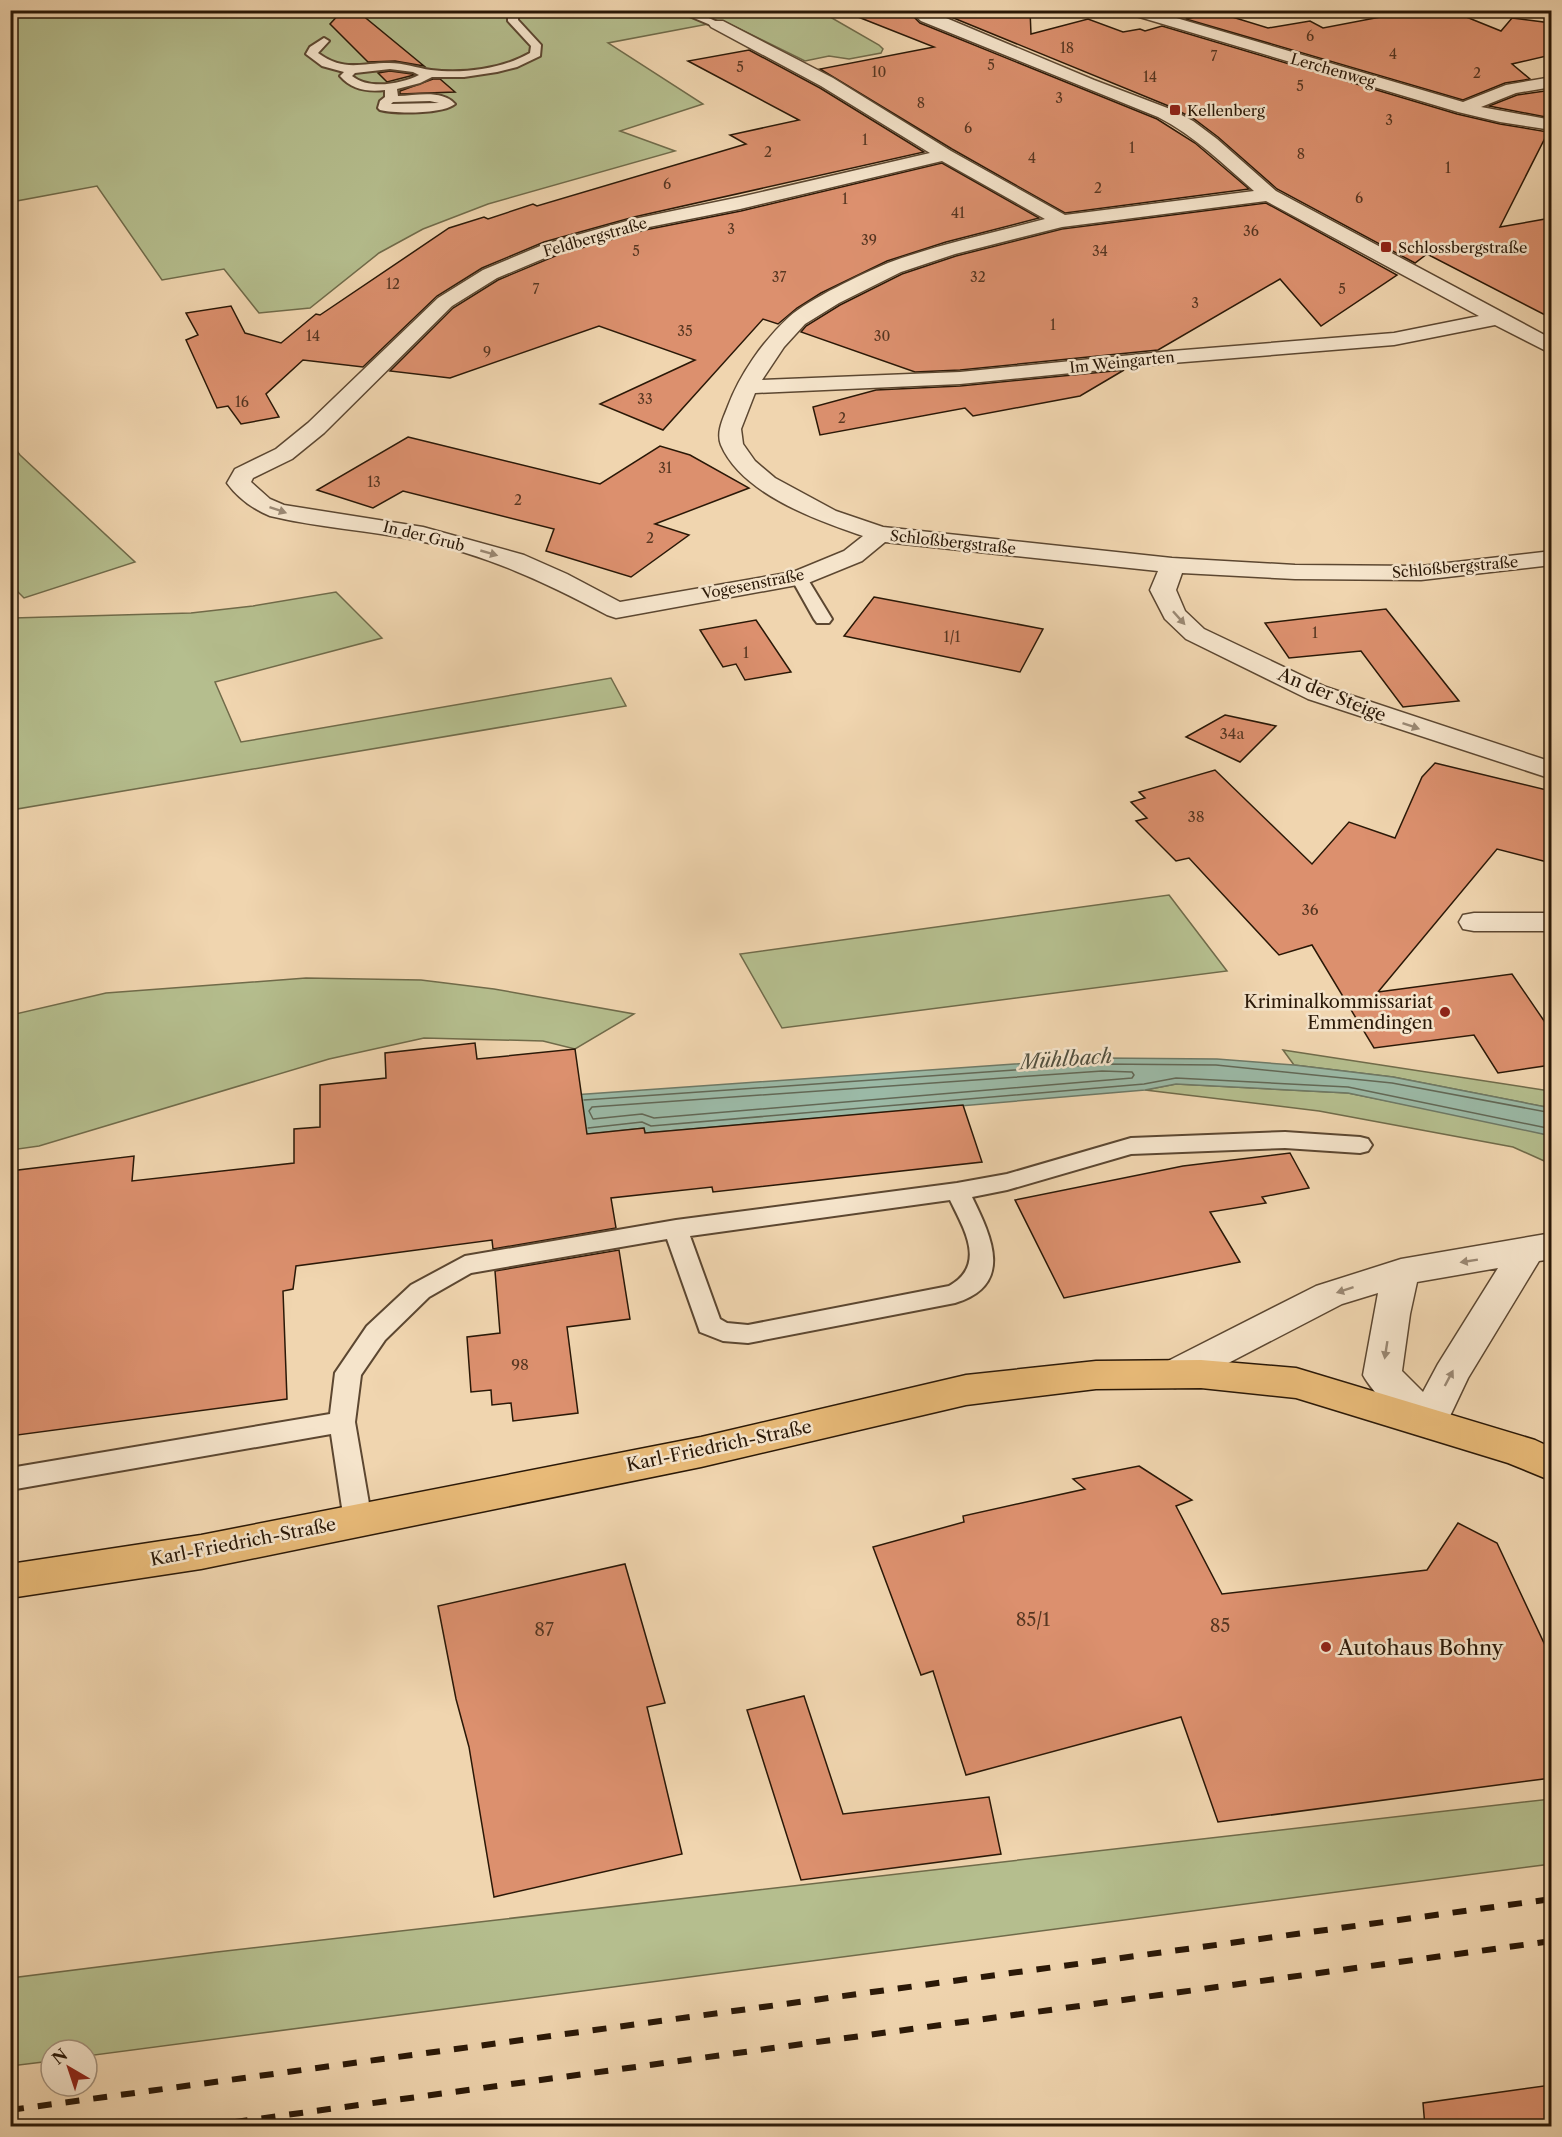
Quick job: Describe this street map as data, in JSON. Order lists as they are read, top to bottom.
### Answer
{
  "streets": {
    "main road": ["Karl-Friedrich-Straße"],
    "street": [
      "Lerchenweg",
      "Feldbergstraße",
      "Im Weingarten",
      "In der Grub",
      "Schloßbergstraße",
      "Vogesenstraße",
      "An der Steige"
    ]
  },
  "crossings": [
    ["Feldbergstraße", "In der Grub"],
    ["Im Weingarten", "Schloßbergstraße"],
    ["In der Grub", "Vogesenstraße"],
    ["Schloßbergstraße", "Vogesenstraße"],
    ["Schloßbergstraße", "An der Steige"]
  ],
  "one_way": ["In der Grub", "An der Steige"],
  "water": ["Mühlbach"],
  "places": {
    "transit": ["Kellenberg", "Schlossbergstraße"],
    "other": ["Kriminalkommissariat Emmendingen", "Autohaus Bohny"]
  },
  "house_numbers": [
    "6",
    "18",
    "4",
    "7",
    "5",
    "5",
    "10",
    "2",
    "14",
    "5",
    "3",
    "8",
    "3",
    "6",
    "1",
    "1",
    "2",
    "8",
    "4",
    "1",
    "6",
    "2",
    "6",
    "1",
    "41",
    "3",
    "36",
    "39",
    "5",
    "34",
    "37",
    "32",
    "12",
    "7",
    "5",
    "3",
    "1",
    "35",
    "14",
    "30",
    "9",
    "33",
    "16",
    "2",
    "31",
    "13",
    "2",
    "2",
    "1",
    "1/1",
    "1",
    "34a",
    "38",
    "36",
    "98",
    "85/1",
    "85",
    "87"
  ],
  "north": "top left"
}
